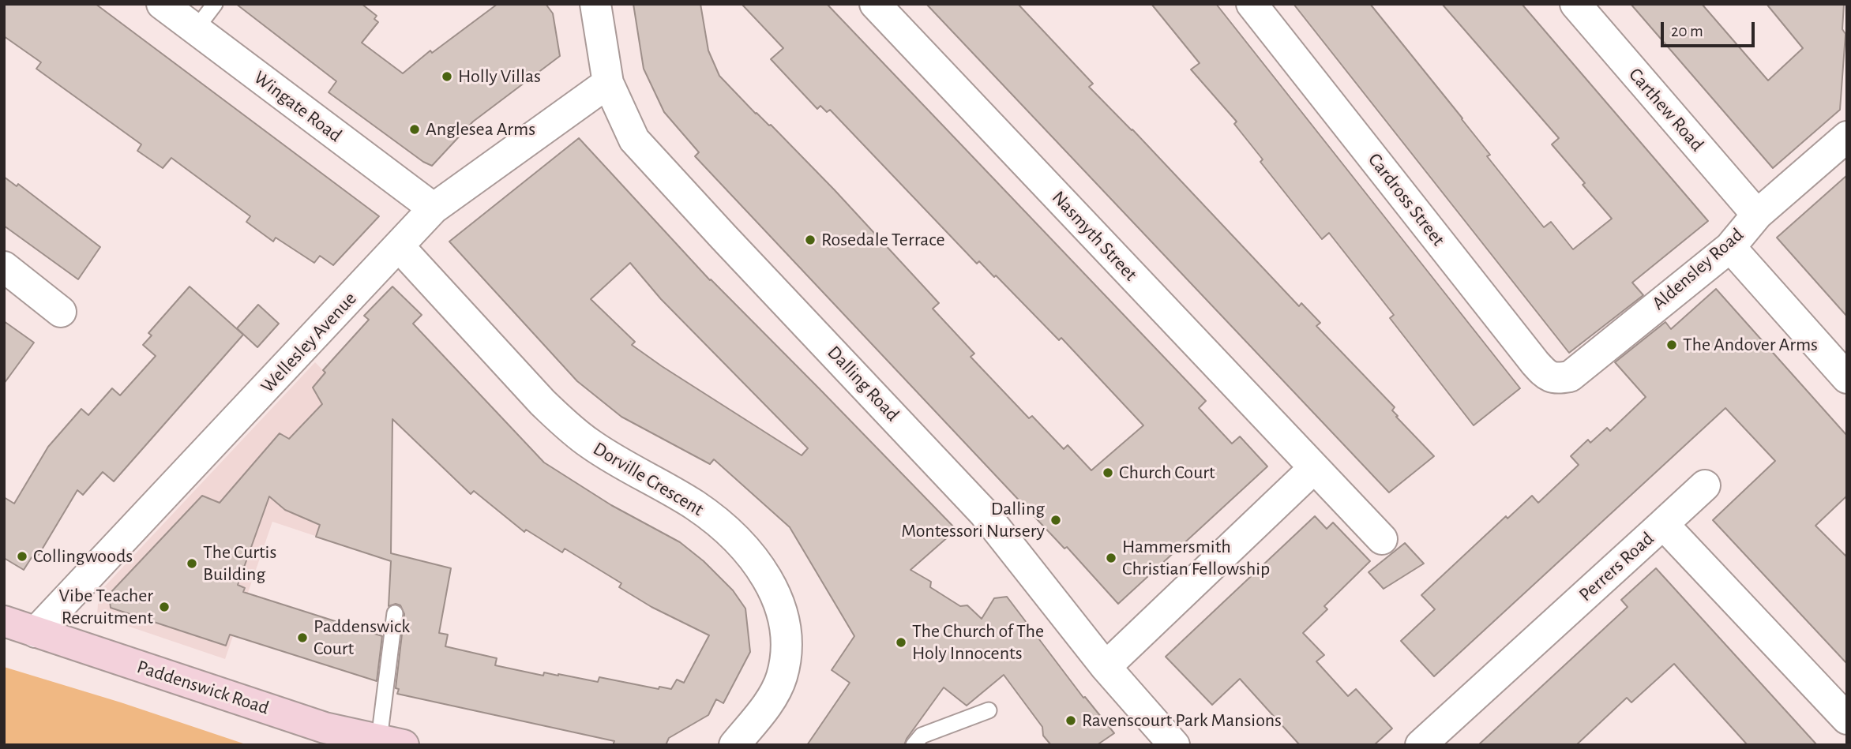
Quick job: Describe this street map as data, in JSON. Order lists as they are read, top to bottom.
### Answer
{
  "streets": {
    "main road": ["Paddenswick Road"],
    "street": [
      "Wingate Road",
      "Carthew Road",
      "Cardross Street",
      "Nasmyth Street",
      "Aldensley Road",
      "Wellesley Avenue",
      "Dalling Road",
      "Dorville Crescent",
      "Perrers Road"
    ]
  },
  "crossings": [
    ["Wingate Road", "Wellesley Avenue"],
    ["Carthew Road", "Aldensley Road"],
    ["Cardross Street", "Aldensley Road"],
    ["Wellesley Avenue", "Dalling Road"],
    ["Wellesley Avenue", "Dorville Crescent"],
    ["Wellesley Avenue", "Paddenswick Road"]
  ],
  "places": [
    "Holly Villas",
    "Anglesea Arms",
    "Rosedale Terrace",
    "The Andover Arms",
    "Church Court",
    "Dalling Montessori Nursery",
    "Collingwoods",
    "Hammersmith Christian Fellowship",
    "The Curtis Building",
    "Vibe Teacher Recruitment",
    "Paddenswick Court",
    "The Church of The Holy Innocents",
    "Ravenscourt Park Mansions"
  ],
  "scale_bar": "20 m"
}
